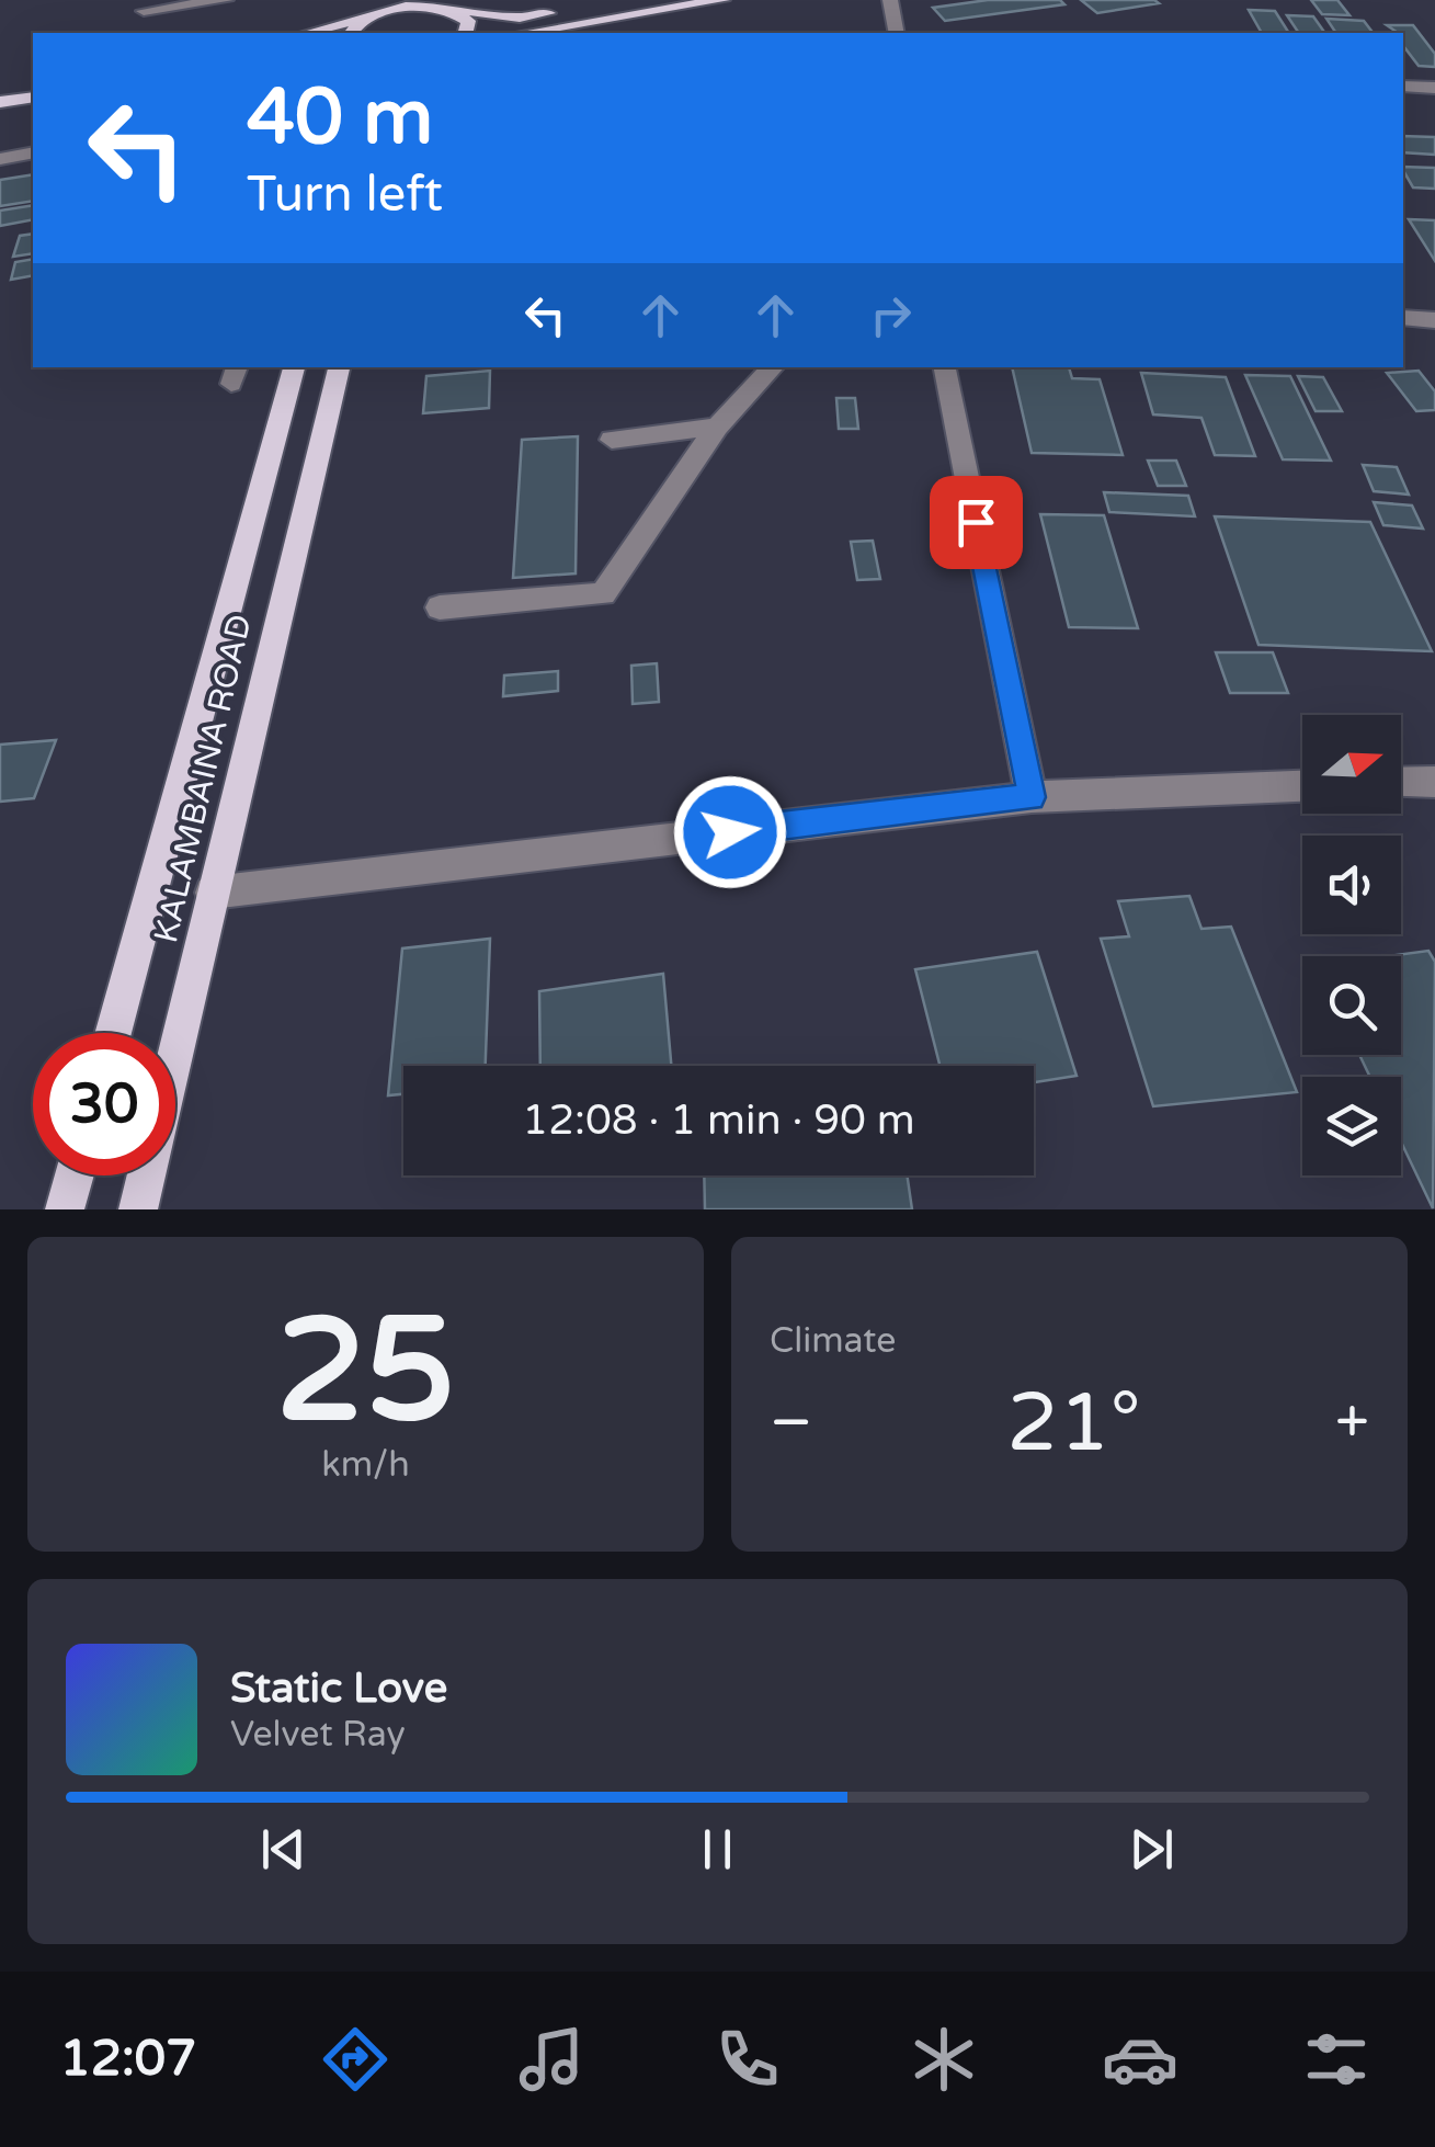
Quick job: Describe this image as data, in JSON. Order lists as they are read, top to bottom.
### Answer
{
  "streets": {
    "main road": ["KALAMBAINA ROAD"]
  },
  "north": "right",
  "page": {
    "turn": ["40 m", "Turn left"],
    "limit": "30",
    "trip": "12:08 · 1 min · 90 m",
    "tile": [
      ["25", "km/h"],
      "Climate"
    ],
    "heat": ["−", "21°", "+"],
    "song": ["Static Love", "Velvet Ray"],
    "tabs": "12:07"
  }
}
